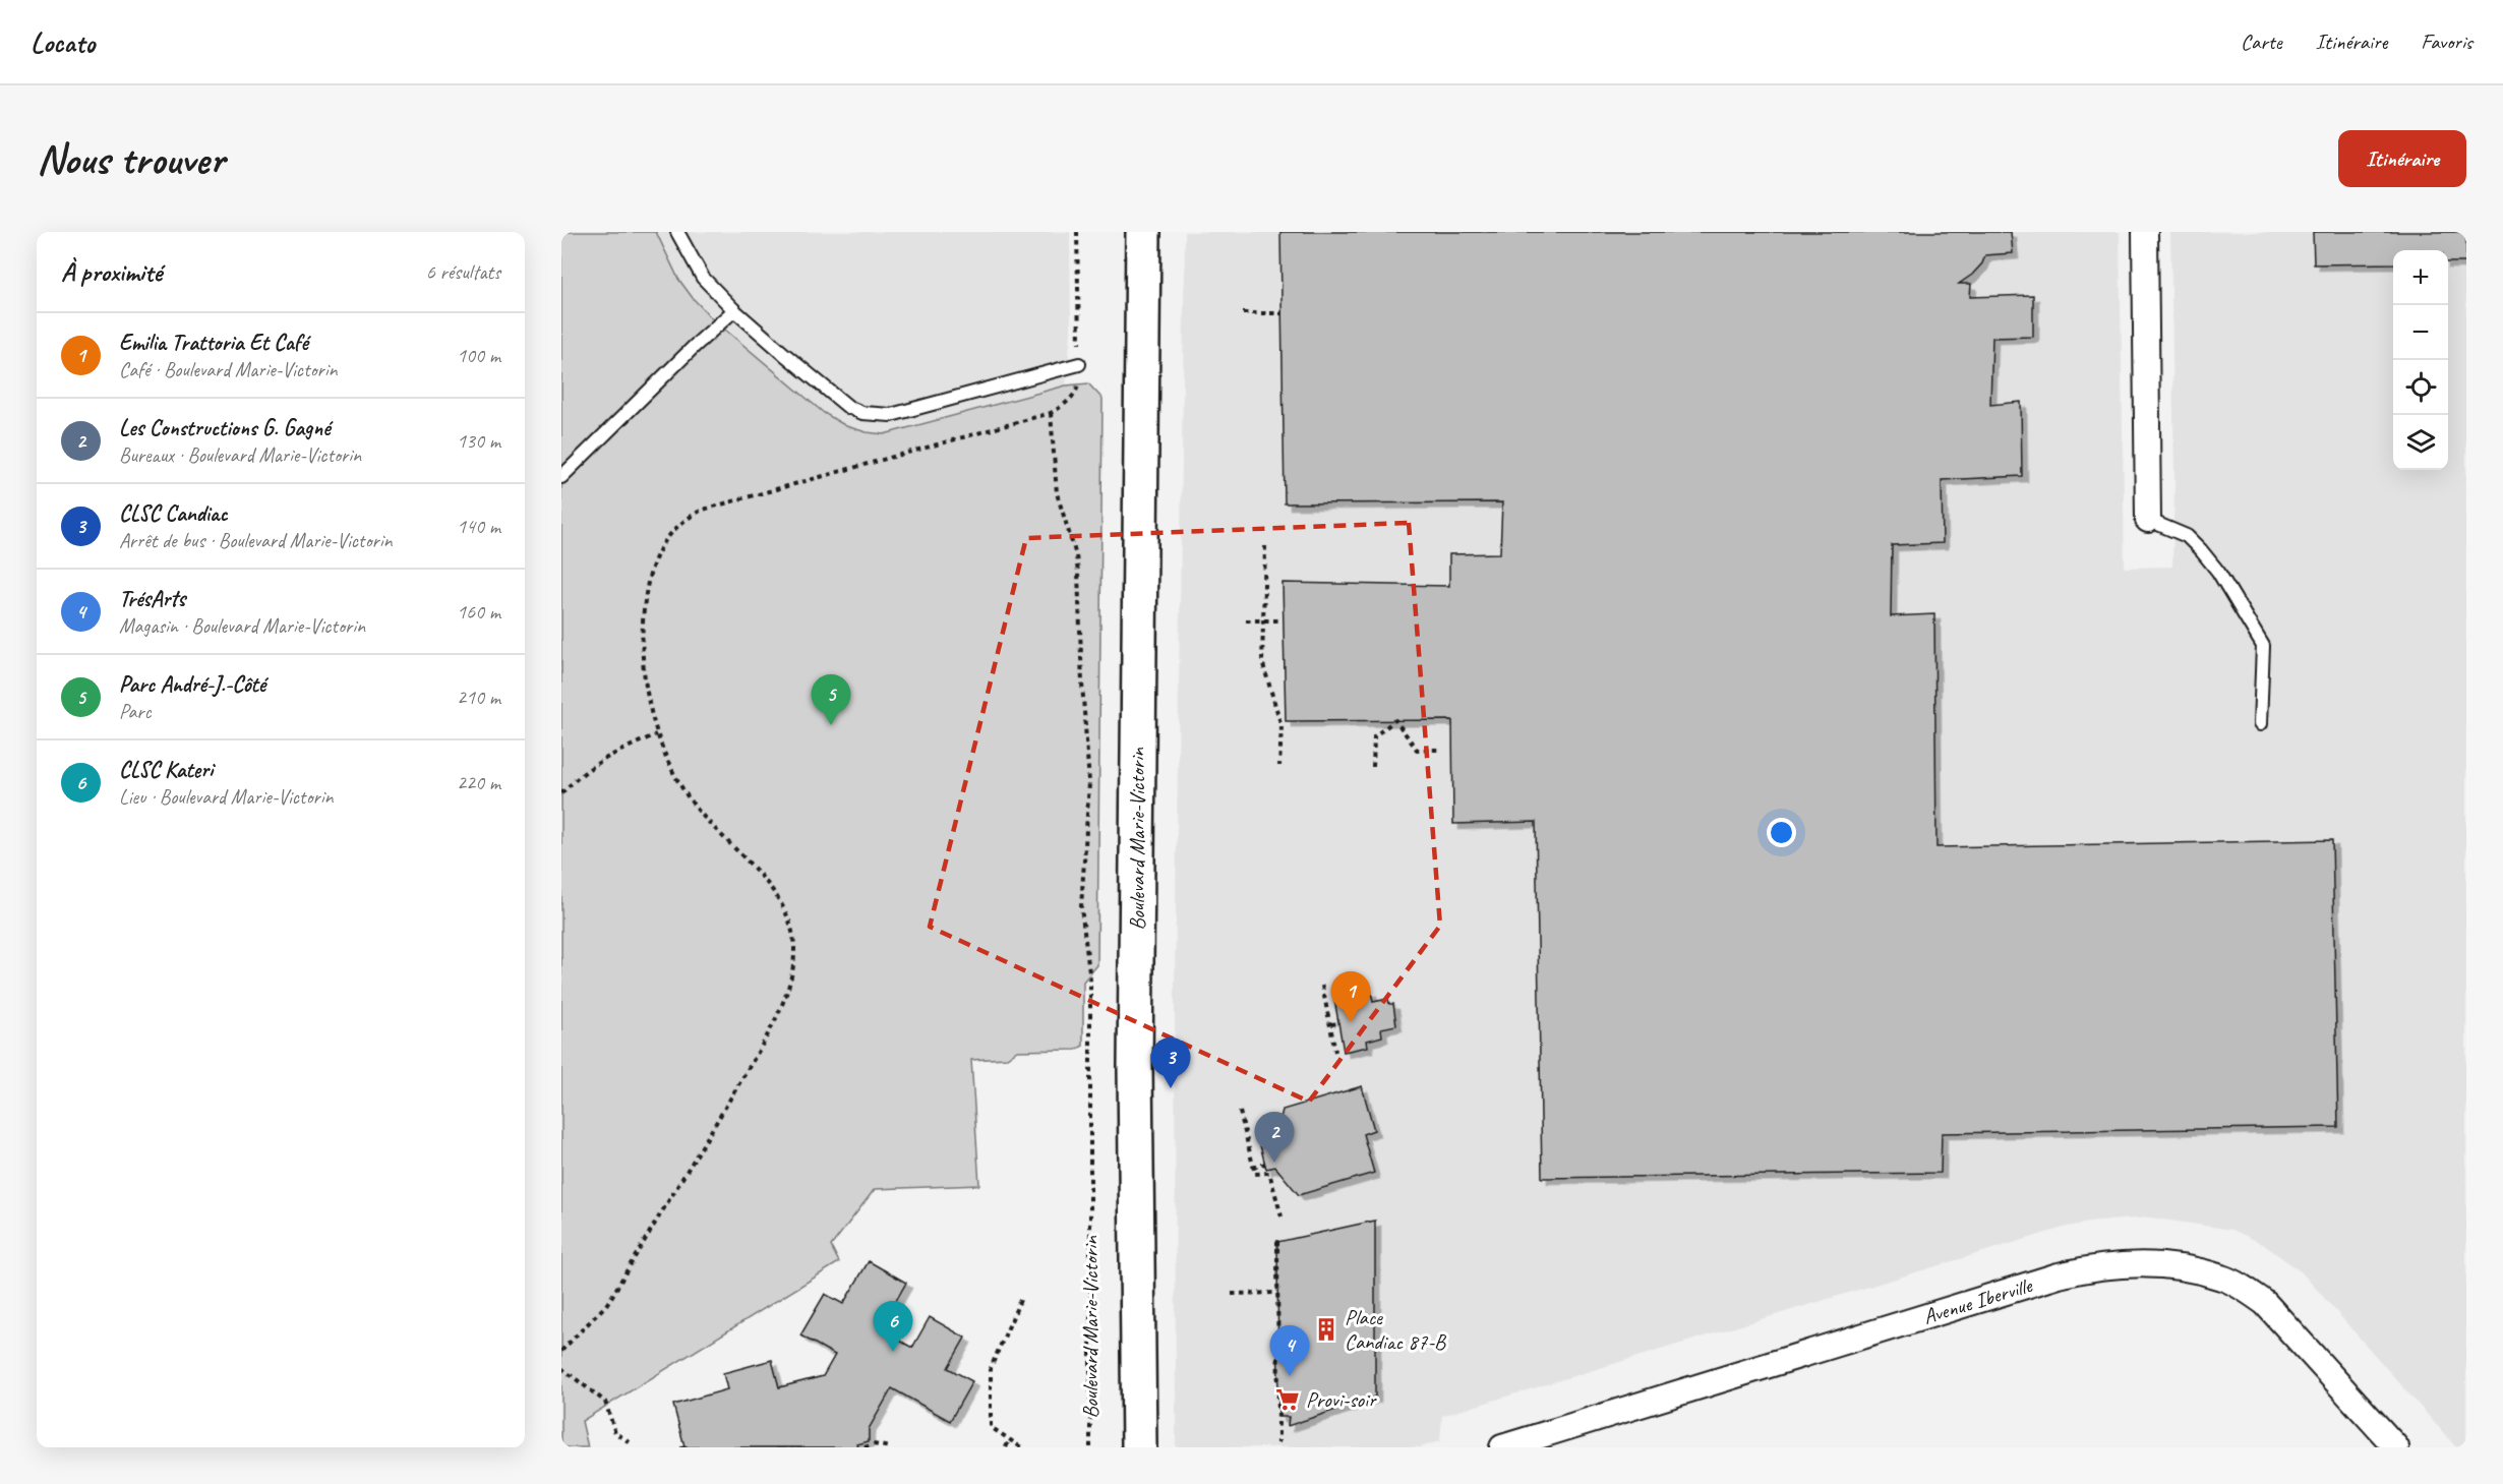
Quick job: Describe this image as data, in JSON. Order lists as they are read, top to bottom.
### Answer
{
  "streets": {
    "street": ["Boulevard Marie-Victorin", "Avenue Iberville"]
  },
  "places": {
    "building": ["Place Candiac 87-B"],
    "supermarket": ["Provi-soir"]
  },
  "page": {
    "header": "Locato",
    "nav": ["Carte", "Itinéraire", "Favoris"],
    "buttons": "Itinéraire",
    "title": "Nous trouver",
    "heading": ["À proximité", "6 résultats"],
    "map_buttons": ["+", "−"],
    "list": [
      {
        "mark": "1",
        "name": "Emilia Trattoria Et Café",
        "note": "Café · Boulevard Marie-Victorin",
        "value": "100 m"
      },
      {
        "mark": "2",
        "name": "Les Constructions G. Gagné",
        "note": "Bureaux · Boulevard Marie-Victorin",
        "value": "130 m"
      },
      {
        "mark": "3",
        "name": "CLSC Candiac",
        "note": "Arrêt de bus · Boulevard Marie-Victorin",
        "value": "140 m"
      },
      {
        "mark": "4",
        "name": "TrésArts",
        "note": "Magasin · Boulevard Marie-Victorin",
        "value": "160 m"
      },
      {
        "mark": "5",
        "name": "Parc André-J.-Côté",
        "note": "Parc",
        "value": "210 m"
      },
      {
        "mark": "6",
        "name": "CLSC Kateri",
        "note": "Lieu · Boulevard Marie-Victorin",
        "value": "220 m"
      }
    ],
    "pins": [
      "5",
      "1",
      "3",
      "2",
      "6",
      "4"
    ]
  }
}
